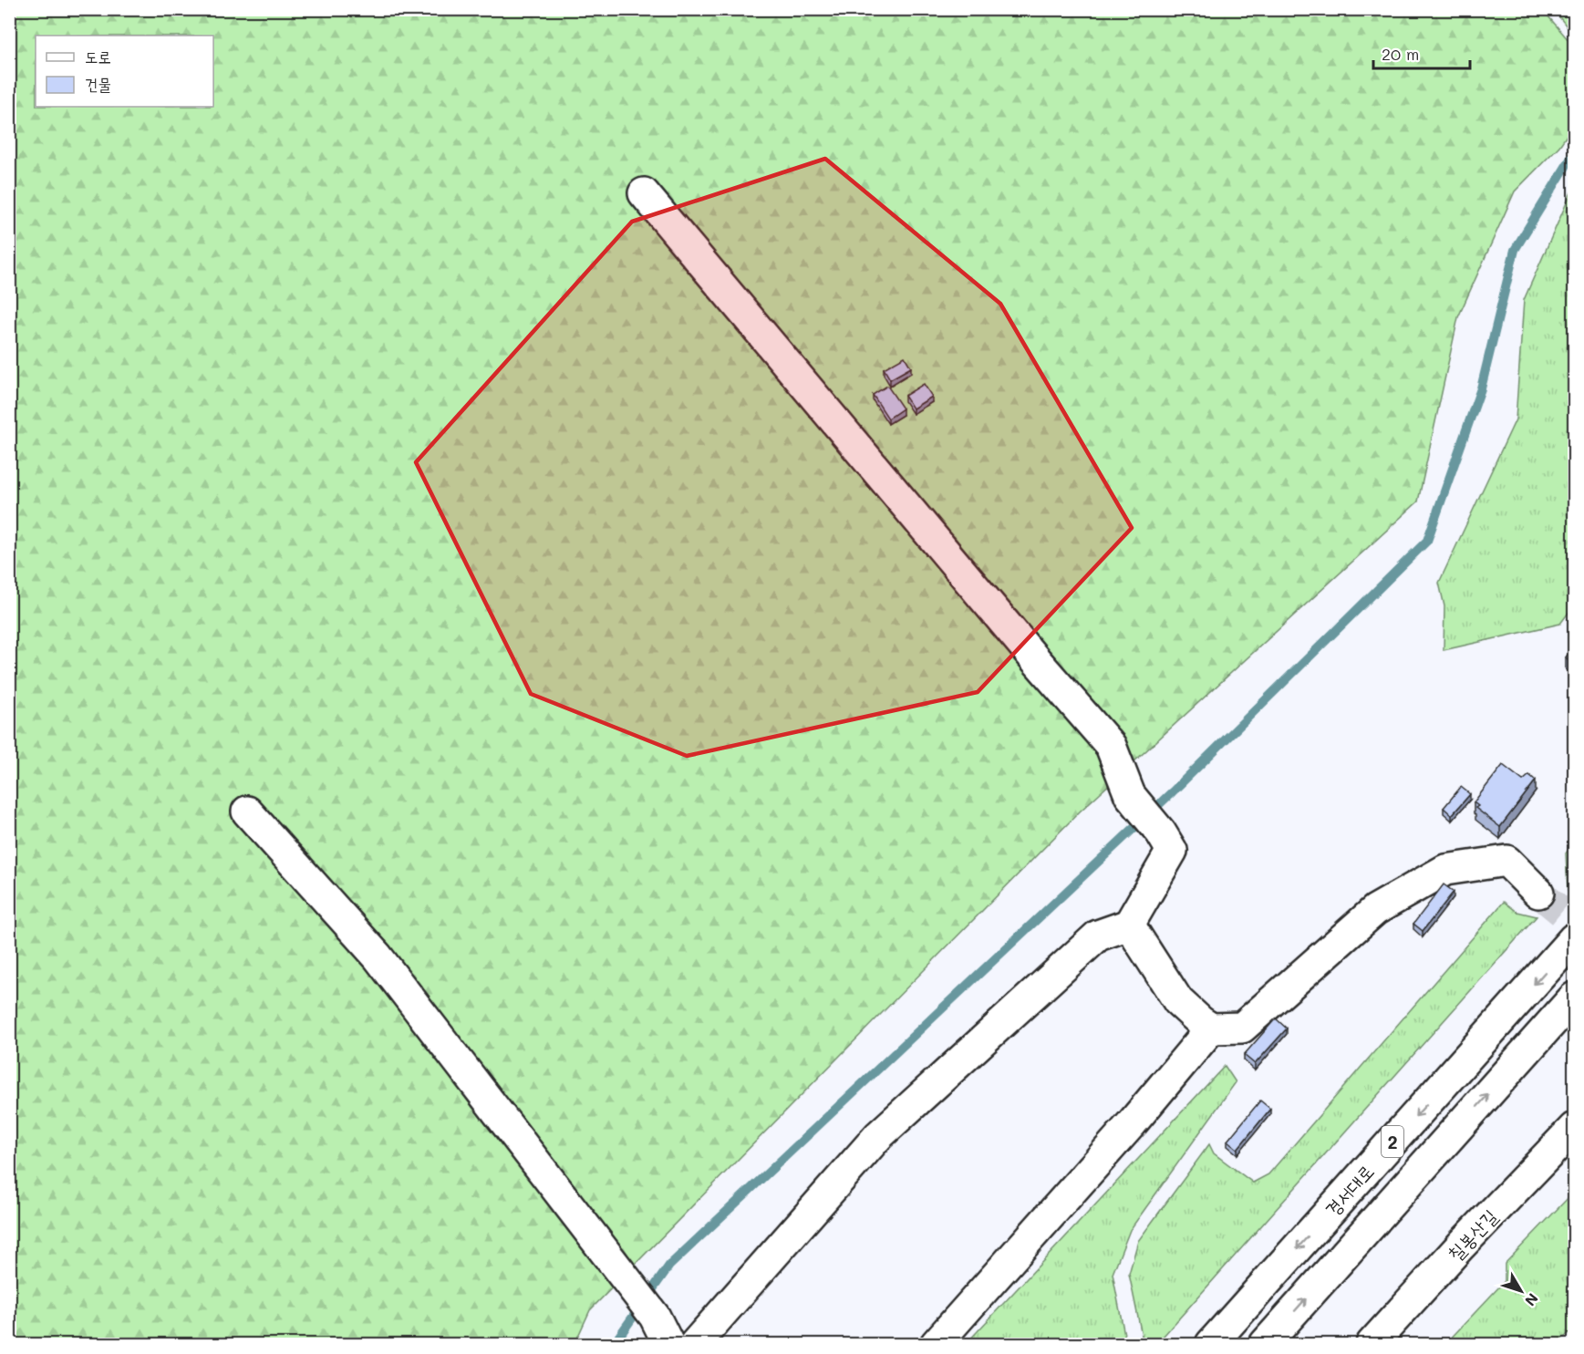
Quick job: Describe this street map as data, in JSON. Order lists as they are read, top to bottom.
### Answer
{
  "streets": {
    "street": ["2", "경서대로", "칠봉산길"]
  },
  "legend": ["도로", "건물"],
  "scale_bar": "20 m",
  "north": "bottom right"
}
